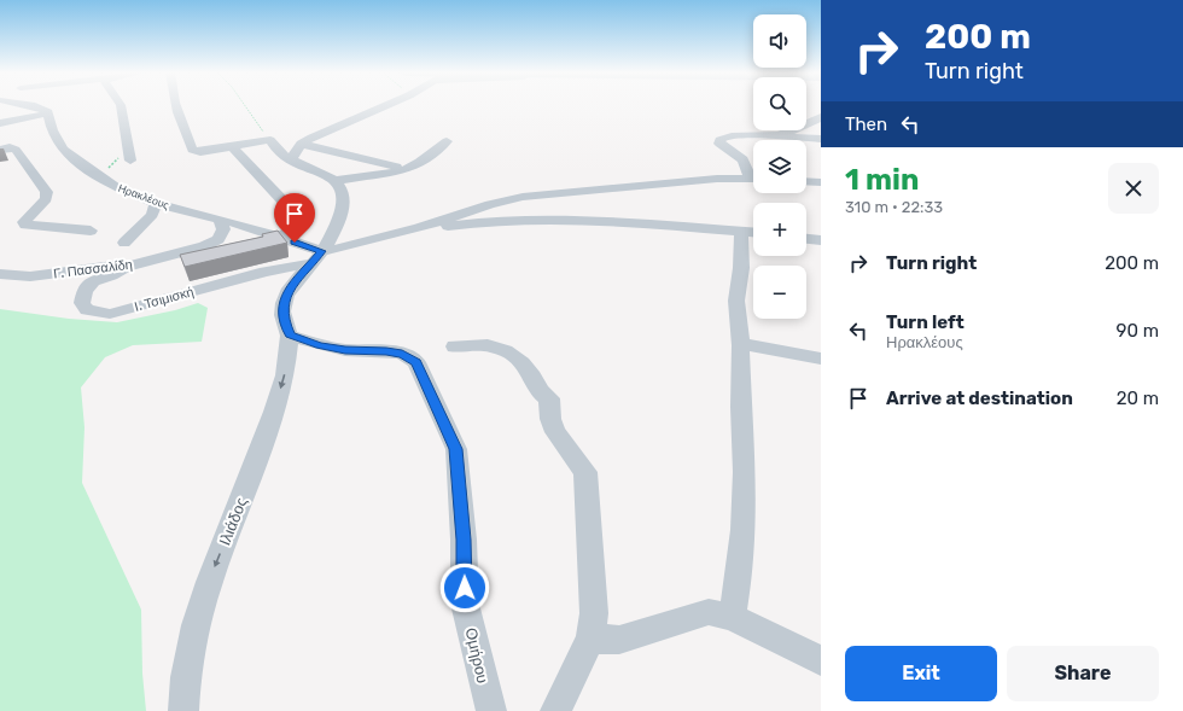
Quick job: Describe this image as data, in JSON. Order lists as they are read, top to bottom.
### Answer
{
  "streets": {
    "street": [
      "Ηρακλέους",
      "Γ. Πασσαλίδη",
      "Ι. Τσιμισκή",
      "Ιλιάδος",
      "Ομήρου"
    ]
  },
  "crossings": [
    ["Ηρακλέους", "Γ. Πασσαλίδη"],
    ["Ηρακλέους", "Ι. Τσιμισκή"],
    ["Γ. Πασσαλίδη", "Ι. Τσιμισκή"],
    ["Ιλιάδος", "Ομήρου"]
  ],
  "one_way": ["Ιλιάδος"],
  "page": {
    "turn": ["200 m", "Turn right"],
    "map_buttons": ["+", "−"],
    "then": "Then",
    "heading": ["1 min", "310 m · 22:33"],
    "list": [
      {
        "name": "Turn right",
        "value": "200 m"
      },
      {
        "name": "Turn left",
        "note": "Ηρακλέους",
        "value": "90 m"
      },
      {
        "name": "Arrive at destination",
        "value": "20 m"
      }
    ],
    "buttons": ["Exit", "Share"]
  }
}
